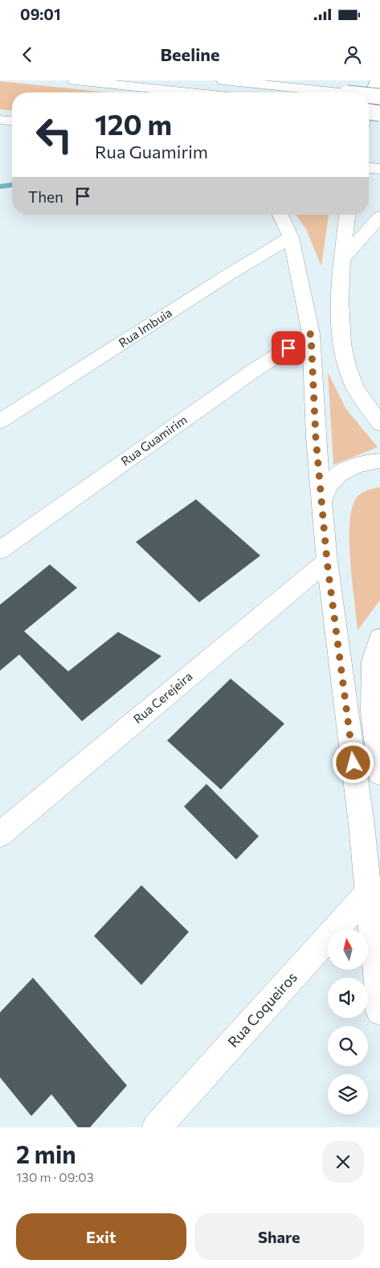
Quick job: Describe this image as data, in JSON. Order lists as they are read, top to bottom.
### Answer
{
  "streets": {
    "main road": [
      "Rua Imbuia",
      "Rua Guamirim",
      "Rua Cerejeira",
      "Rua Coqueiros"
    ]
  },
  "north": "top",
  "page": {
    "status": "09:01",
    "header": "Beeline",
    "turn": ["120 m", "Rua Guamirim"],
    "then": "Then",
    "heading": ["2 min", "130 m · 09:03"],
    "buttons": ["Exit", "Share"]
  }
}
